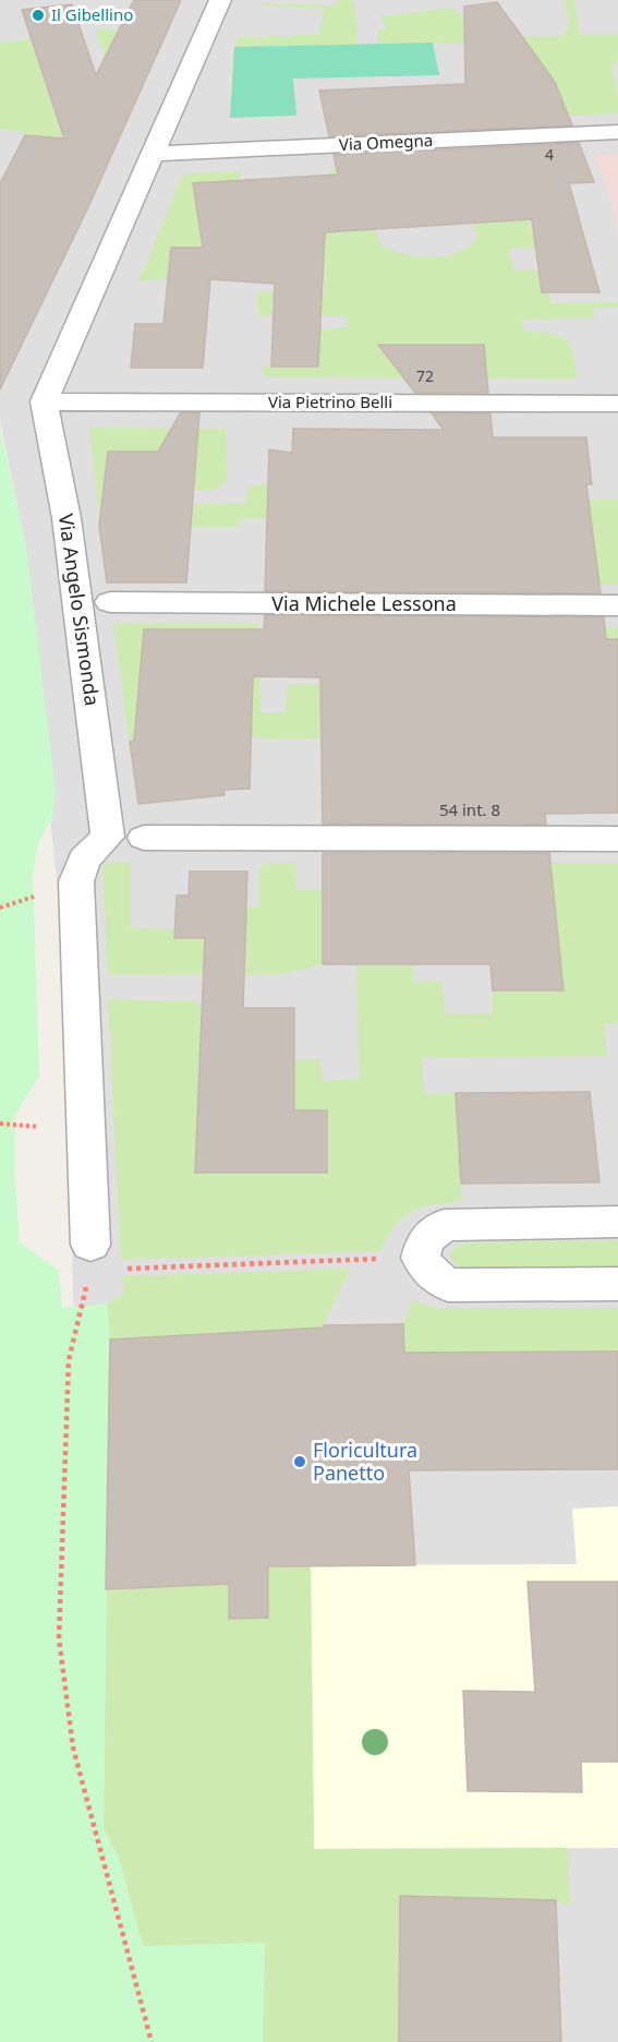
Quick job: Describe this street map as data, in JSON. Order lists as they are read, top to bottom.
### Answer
{
  "streets": {
    "street": [
      "Via Omegna",
      "Via Pietrino Belli",
      "Via Michele Lessona",
      "Via Angelo Sismonda"
    ]
  },
  "crossings": [
    ["Via Pietrino Belli", "Via Angelo Sismonda"]
  ],
  "places": ["Il Gibellino", "Floricultura Panetto"],
  "house_numbers": ["4", "72", "54 int. 8"]
}
